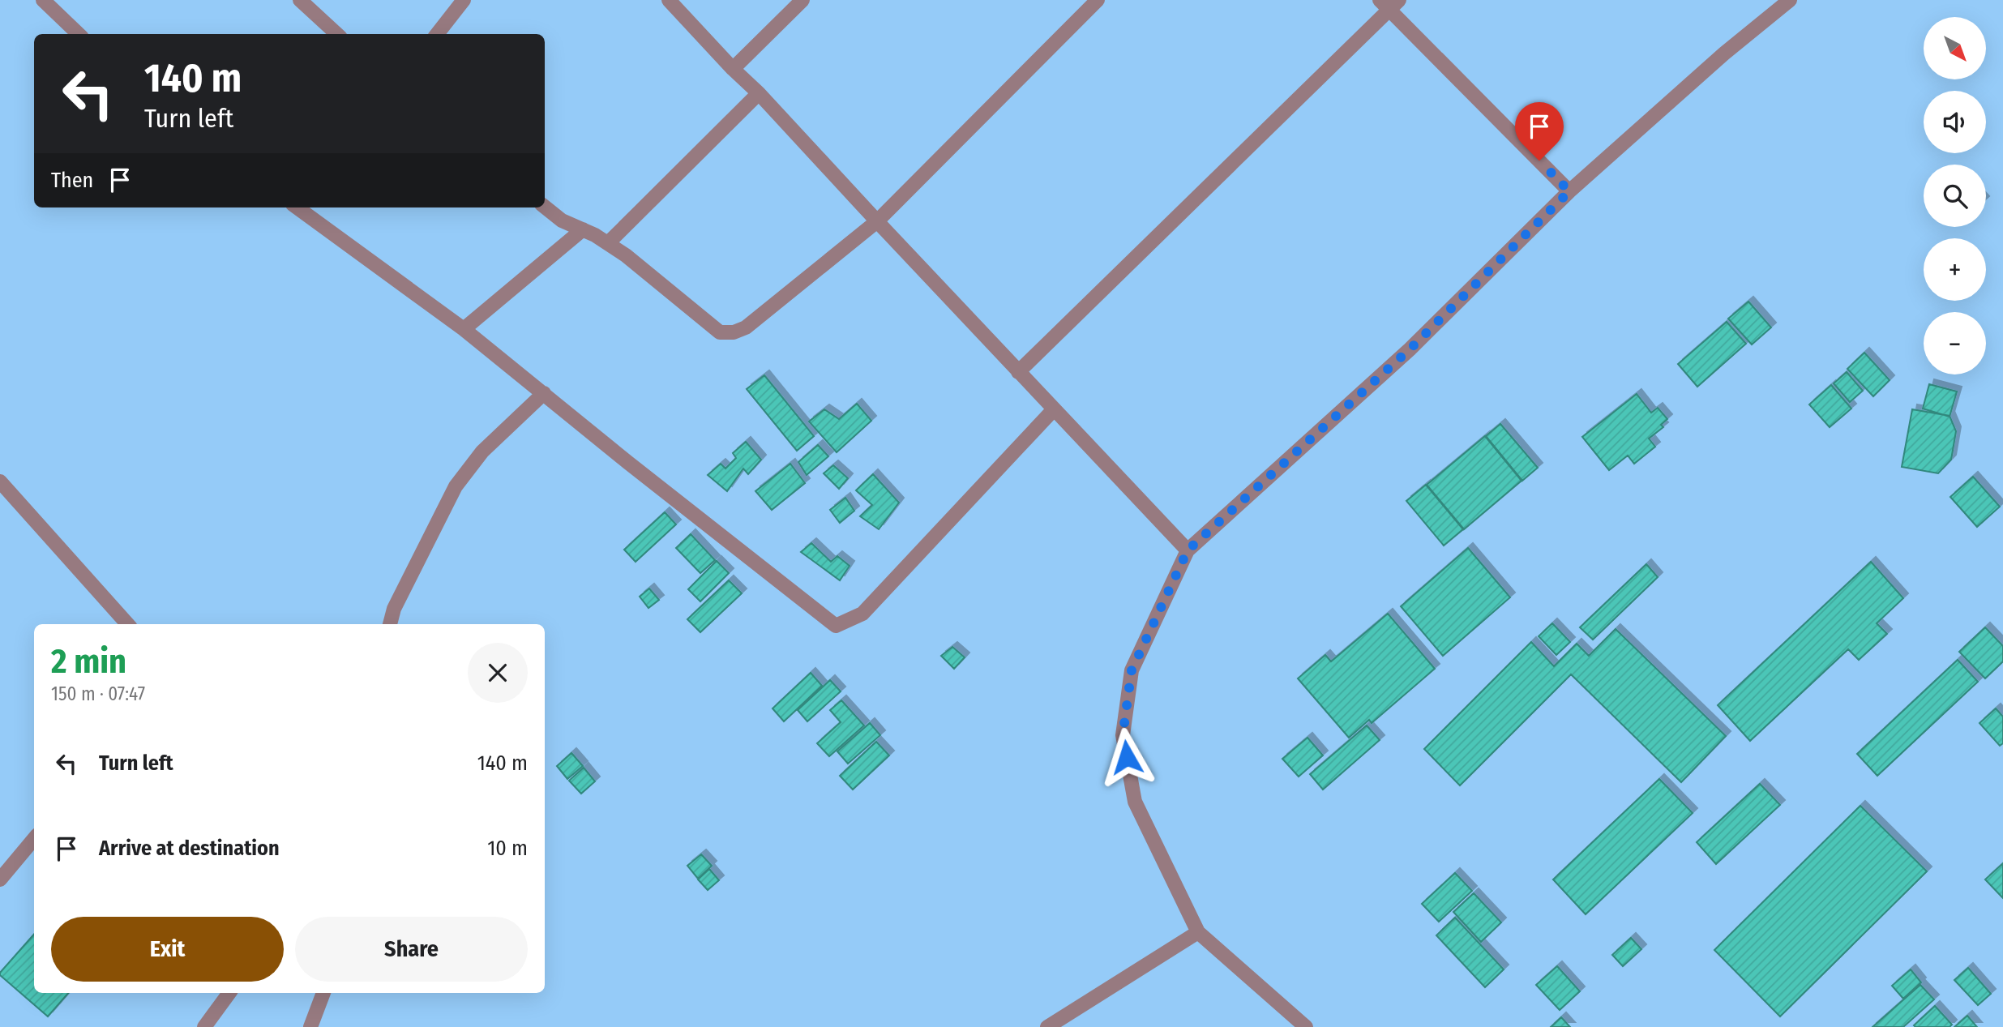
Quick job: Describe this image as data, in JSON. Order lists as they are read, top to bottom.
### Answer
{
  "north": "bottom right",
  "page": {
    "map_buttons": ["+", "−"],
    "turn": ["140 m", "Turn left"],
    "then": "Then",
    "heading": ["2 min", "150 m · 07:47"],
    "list": [
      {
        "name": "Turn left",
        "value": "140 m"
      },
      {
        "name": "Arrive at destination",
        "value": "10 m"
      }
    ],
    "buttons": ["Exit", "Share"]
  }
}
